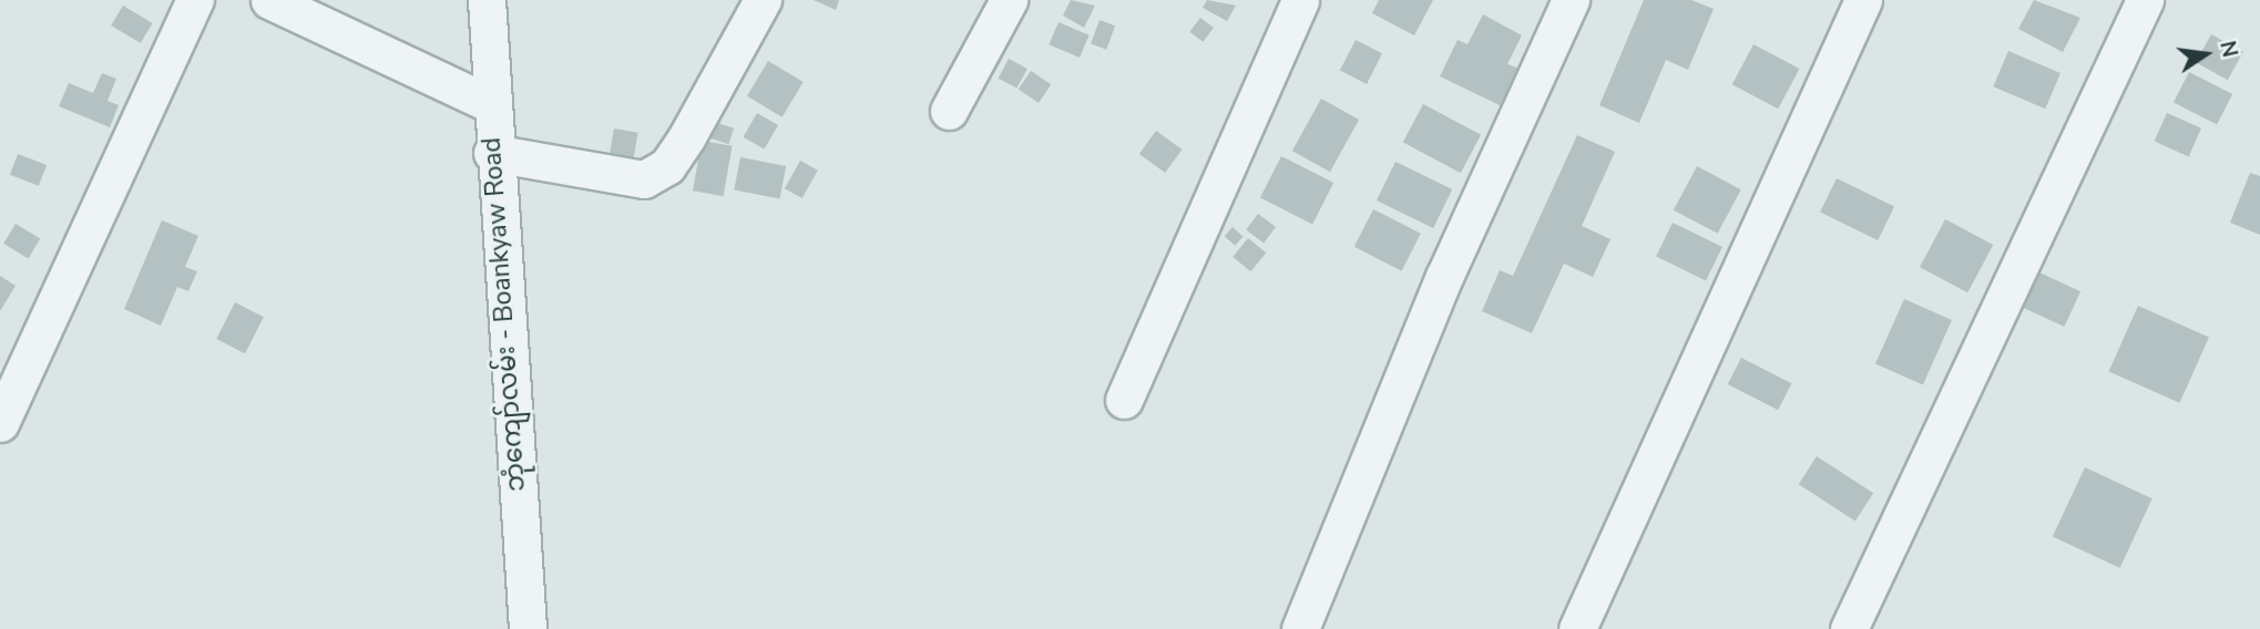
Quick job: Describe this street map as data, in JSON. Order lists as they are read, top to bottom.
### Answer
{
  "streets": {
    "street": ["ဘုံကျော်လမ်း - Boankyaw Road"]
  },
  "north": "right"
}
